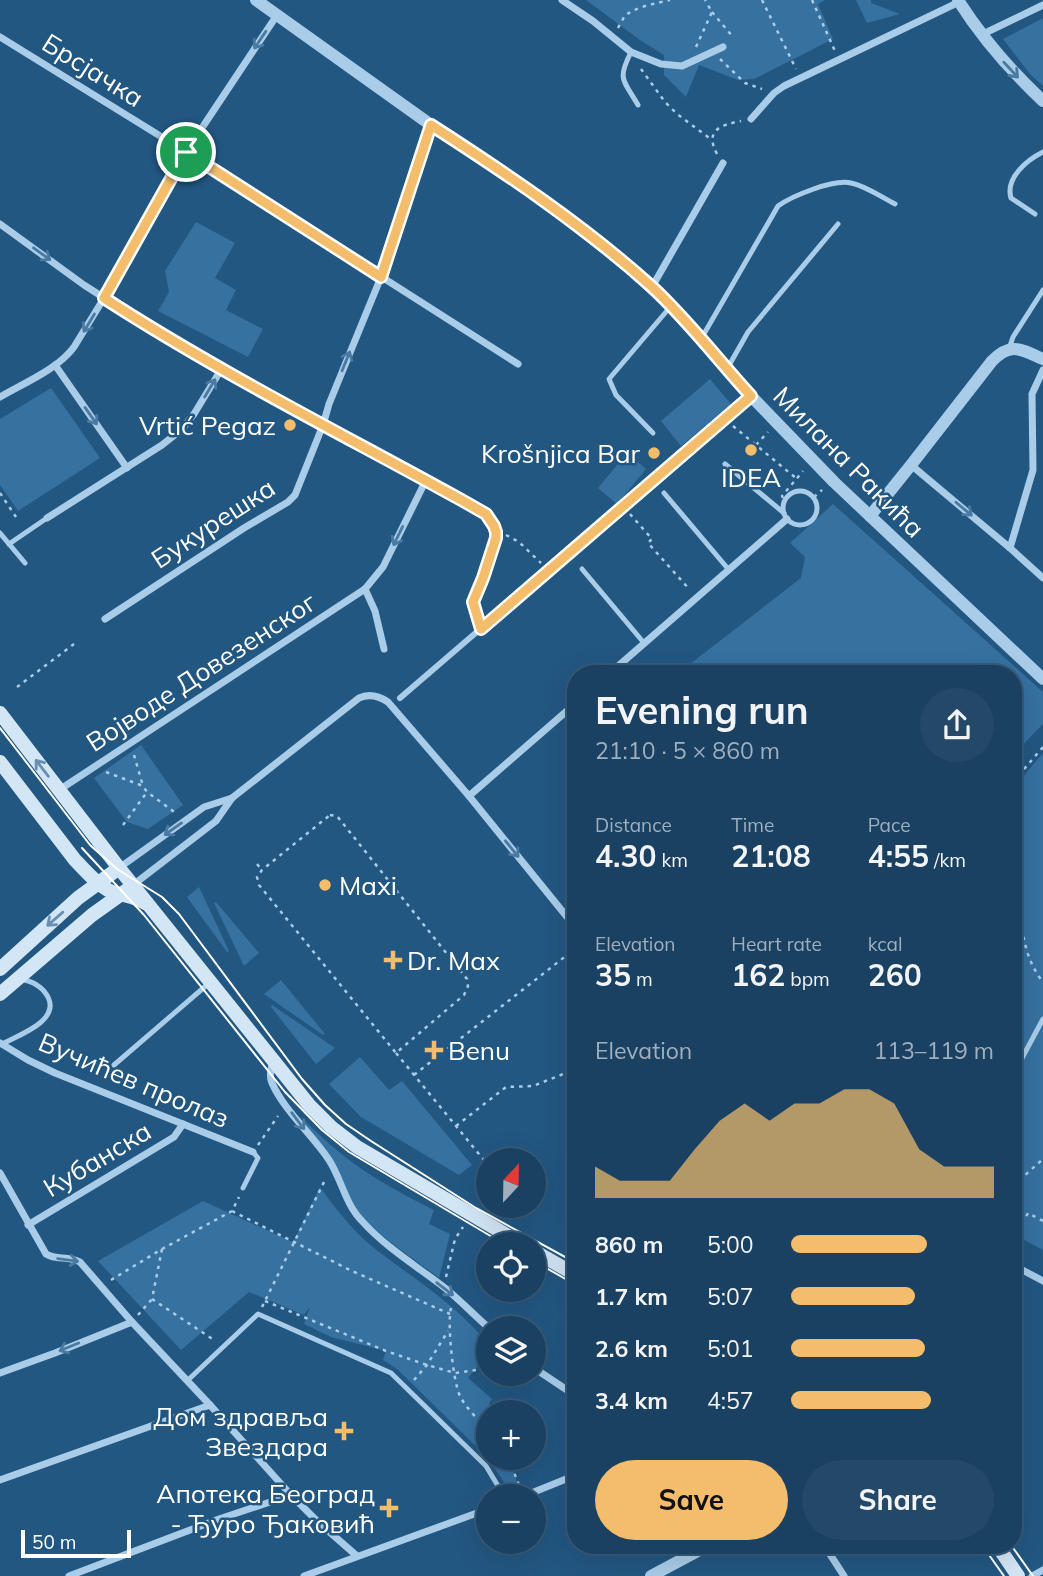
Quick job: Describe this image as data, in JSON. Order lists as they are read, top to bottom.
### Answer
{
  "streets": {
    "street": [
      "Брсјачка",
      "Милана Ракића",
      "Букурешка",
      "Војводе Довезенског",
      "Вучићев пролаз",
      "Кубанска"
    ]
  },
  "crossings": [
    ["Брсјачка", "Букурешка"],
    ["Милана Ракића", "Букурешка"],
    ["Вучићев пролаз", "Кубанска"]
  ],
  "places": {
    "other": [
      "Vrtić Pegaz",
      "IDEA",
      "Krošnjica Bar",
      "Maxi"
    ],
    "health": [
      "Dr. Max",
      "Benu",
      "Дом здравља Звездара",
      "Апотека Београд - Ђуро Ђаковић"
    ]
  },
  "scale_bar": "50 m",
  "north": "top",
  "page": {
    "heading": ["Evening run", "21:10 · 5 × 860 m"],
    "stats": [
      ["Distance", "4.30 km"],
      ["Time", "21:08"],
      ["Pace", "4:55 /km"],
      ["Elevation", "35 m"],
      ["Heart rate", "162 bpm"],
      ["kcal", "260"]
    ],
    "chart": ["Elevation", "113–119 m"],
    "map_buttons": ["+", "−"],
    "list": [
      {
        "name": "860 m",
        "note": "5:00"
      },
      {
        "name": "1.7 km",
        "note": "5:07"
      },
      {
        "name": "2.6 km",
        "note": "5:01"
      },
      {
        "name": "3.4 km",
        "note": "4:57"
      }
    ],
    "buttons": ["Save", "Share"],
    "scale": "50 m"
  }
}
